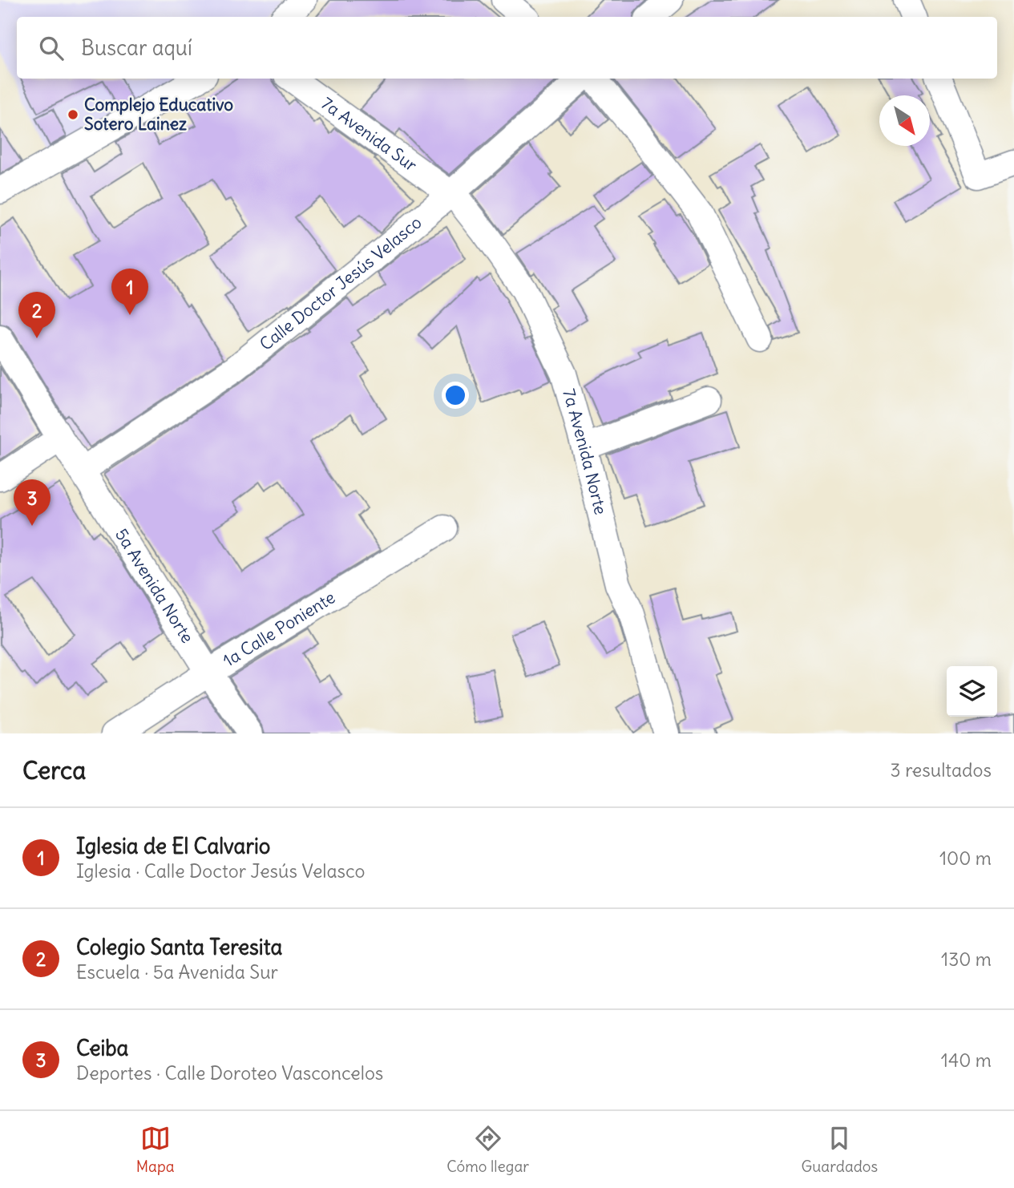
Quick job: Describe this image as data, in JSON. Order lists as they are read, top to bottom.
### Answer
{
  "streets": {
    "street": [
      "7a Avenida Sur",
      "Calle Doctor Jesús Velasco",
      "7a Avenida Norte",
      "5a Avenida Norte",
      "1a Calle Poniente"
    ]
  },
  "crossings": [
    ["7a Avenida Sur", "Calle Doctor Jesús Velasco"],
    ["7a Avenida Sur", "7a Avenida Norte"],
    ["Calle Doctor Jesús Velasco", "7a Avenida Norte"],
    ["Calle Doctor Jesús Velasco", "5a Avenida Norte"],
    ["5a Avenida Norte", "1a Calle Poniente"]
  ],
  "places": ["Complejo Educativo Sotero Lainez"],
  "north": "bottom right",
  "page": {
    "search": "Buscar aquí",
    "pins": ["1", "2", "3"],
    "heading": ["Cerca", "3 resultados"],
    "list": [
      {
        "mark": "1",
        "name": "Iglesia de El Calvario",
        "note": "Iglesia · Calle Doctor Jesús Velasco",
        "value": "100 m"
      },
      {
        "mark": "2",
        "name": "Colegio Santa Teresita",
        "note": "Escuela · 5a Avenida Sur",
        "value": "130 m"
      },
      {
        "mark": "3",
        "name": "Ceiba",
        "note": "Deportes · Calle Doroteo Vasconcelos",
        "value": "140 m"
      }
    ],
    "nav": ["Mapa", "Cómo llegar", "Guardados"]
  }
}
